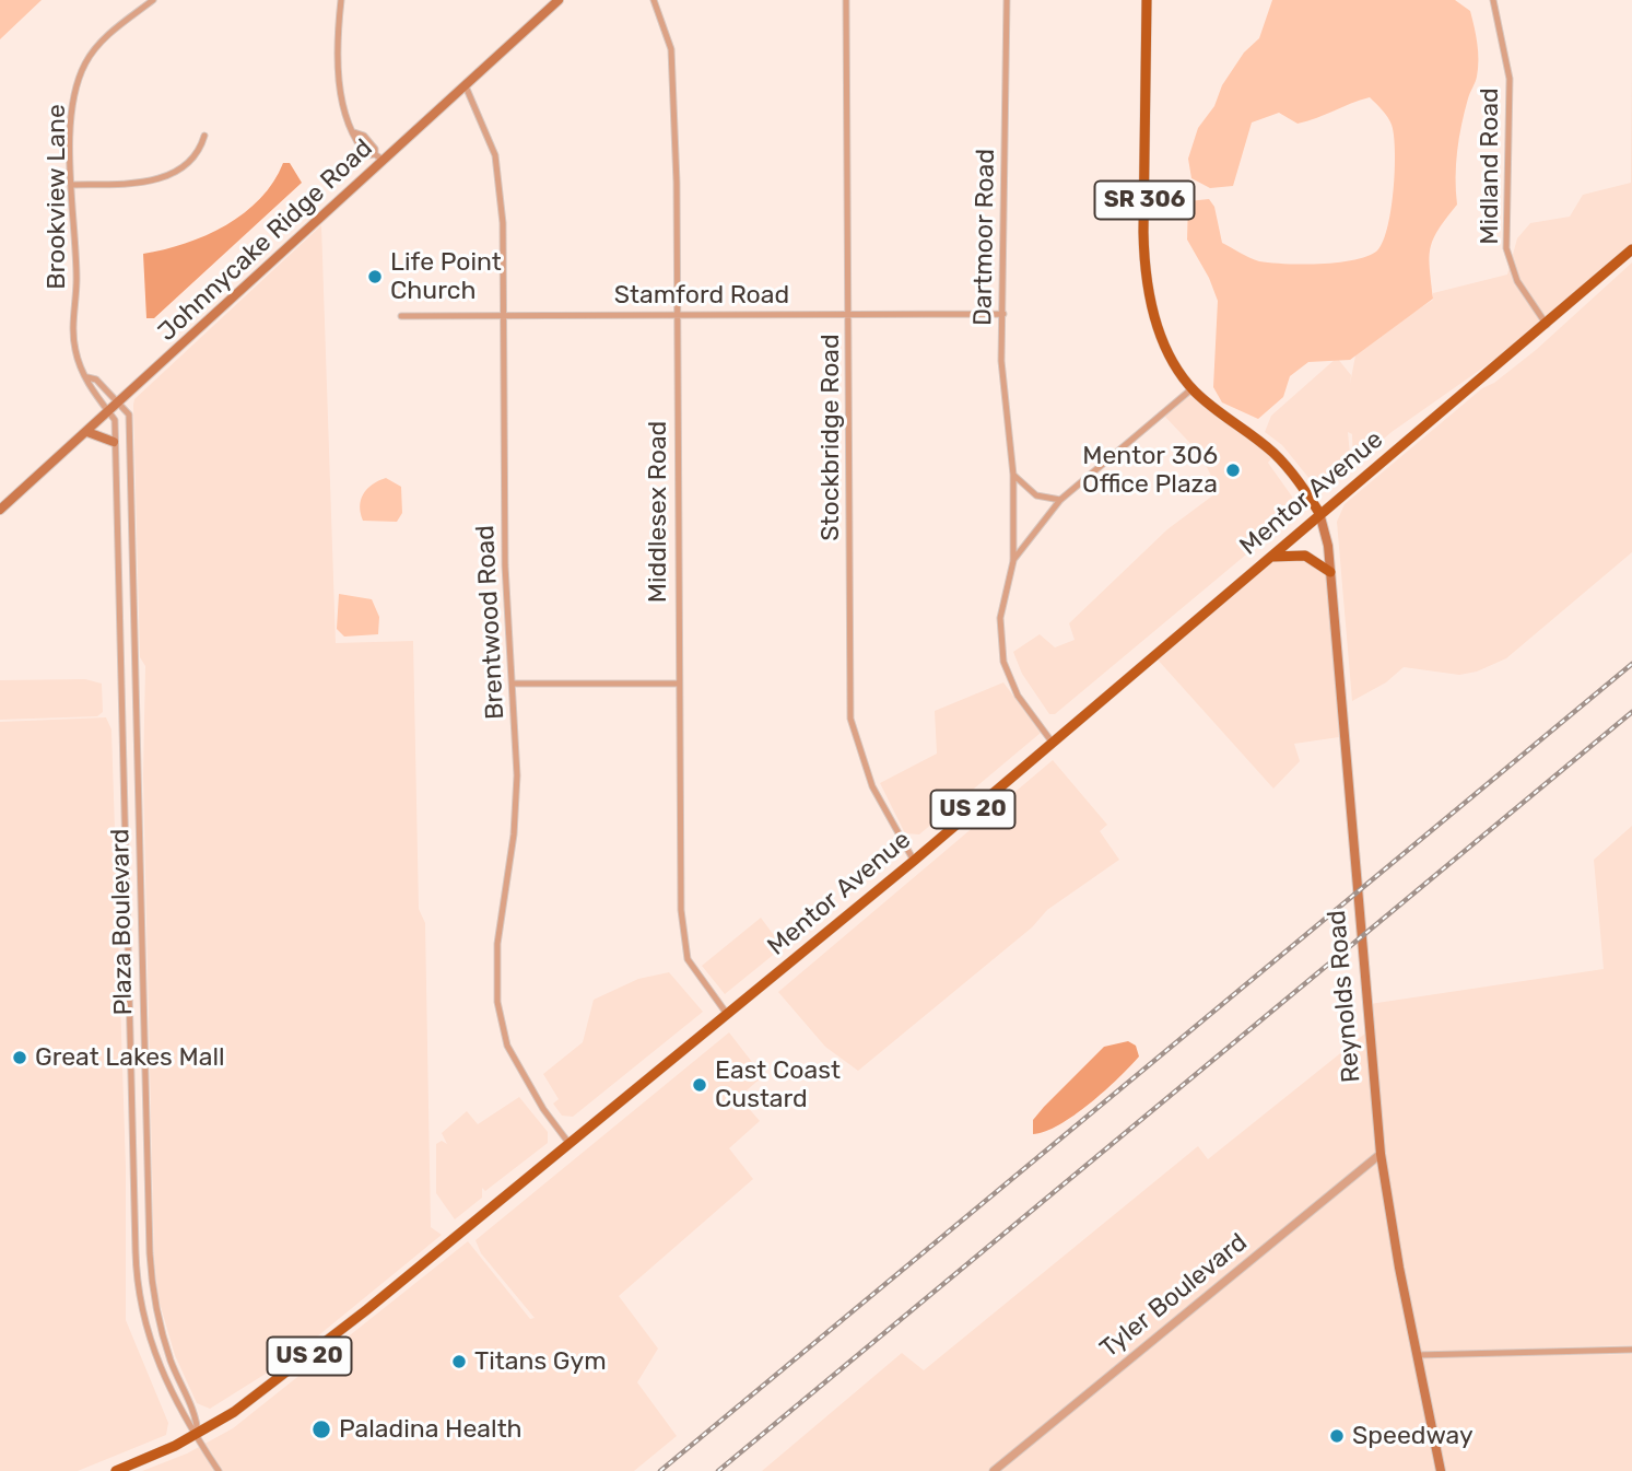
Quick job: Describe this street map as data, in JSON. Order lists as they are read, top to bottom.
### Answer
{
  "streets": {
    "main road": [
      "SR 306",
      "Johnnycake Ridge Road",
      "Mentor Avenue",
      "US 20",
      "Reynolds Road"
    ],
    "street": [
      "Midland Road",
      "Brookview Lane",
      "Dartmoor Road",
      "Stamford Road",
      "Stockbridge Road",
      "Middlesex Road",
      "Brentwood Road",
      "Plaza Boulevard",
      "Tyler Boulevard"
    ]
  },
  "crossings": [
    ["Midland Road", "Mentor Avenue"],
    ["Brookview Lane", "Johnnycake Ridge Road"],
    ["Brookview Lane", "Plaza Boulevard"],
    ["SR 306", "Mentor Avenue"],
    ["SR 306", "Reynolds Road"],
    ["Dartmoor Road", "Stamford Road"],
    ["Dartmoor Road", "Mentor Avenue"],
    ["Johnnycake Ridge Road", "Brentwood Road"],
    ["Johnnycake Ridge Road", "Plaza Boulevard"],
    ["Stamford Road", "Stockbridge Road"],
    ["Stamford Road", "Middlesex Road"],
    ["Stamford Road", "Brentwood Road"],
    ["Stockbridge Road", "Mentor Avenue"],
    ["Mentor Avenue", "Middlesex Road"],
    ["Mentor Avenue", "Brentwood Road"],
    ["Mentor Avenue", "Plaza Boulevard"],
    ["Mentor Avenue", "Reynolds Road"],
    ["Reynolds Road", "Tyler Boulevard"]
  ],
  "places": [
    "Life Point Church",
    "Mentor 306 Office Plaza",
    "Great Lakes Mall",
    "East Coast Custard",
    "Titans Gym",
    "Paladina Health",
    "Speedway"
  ]
}
